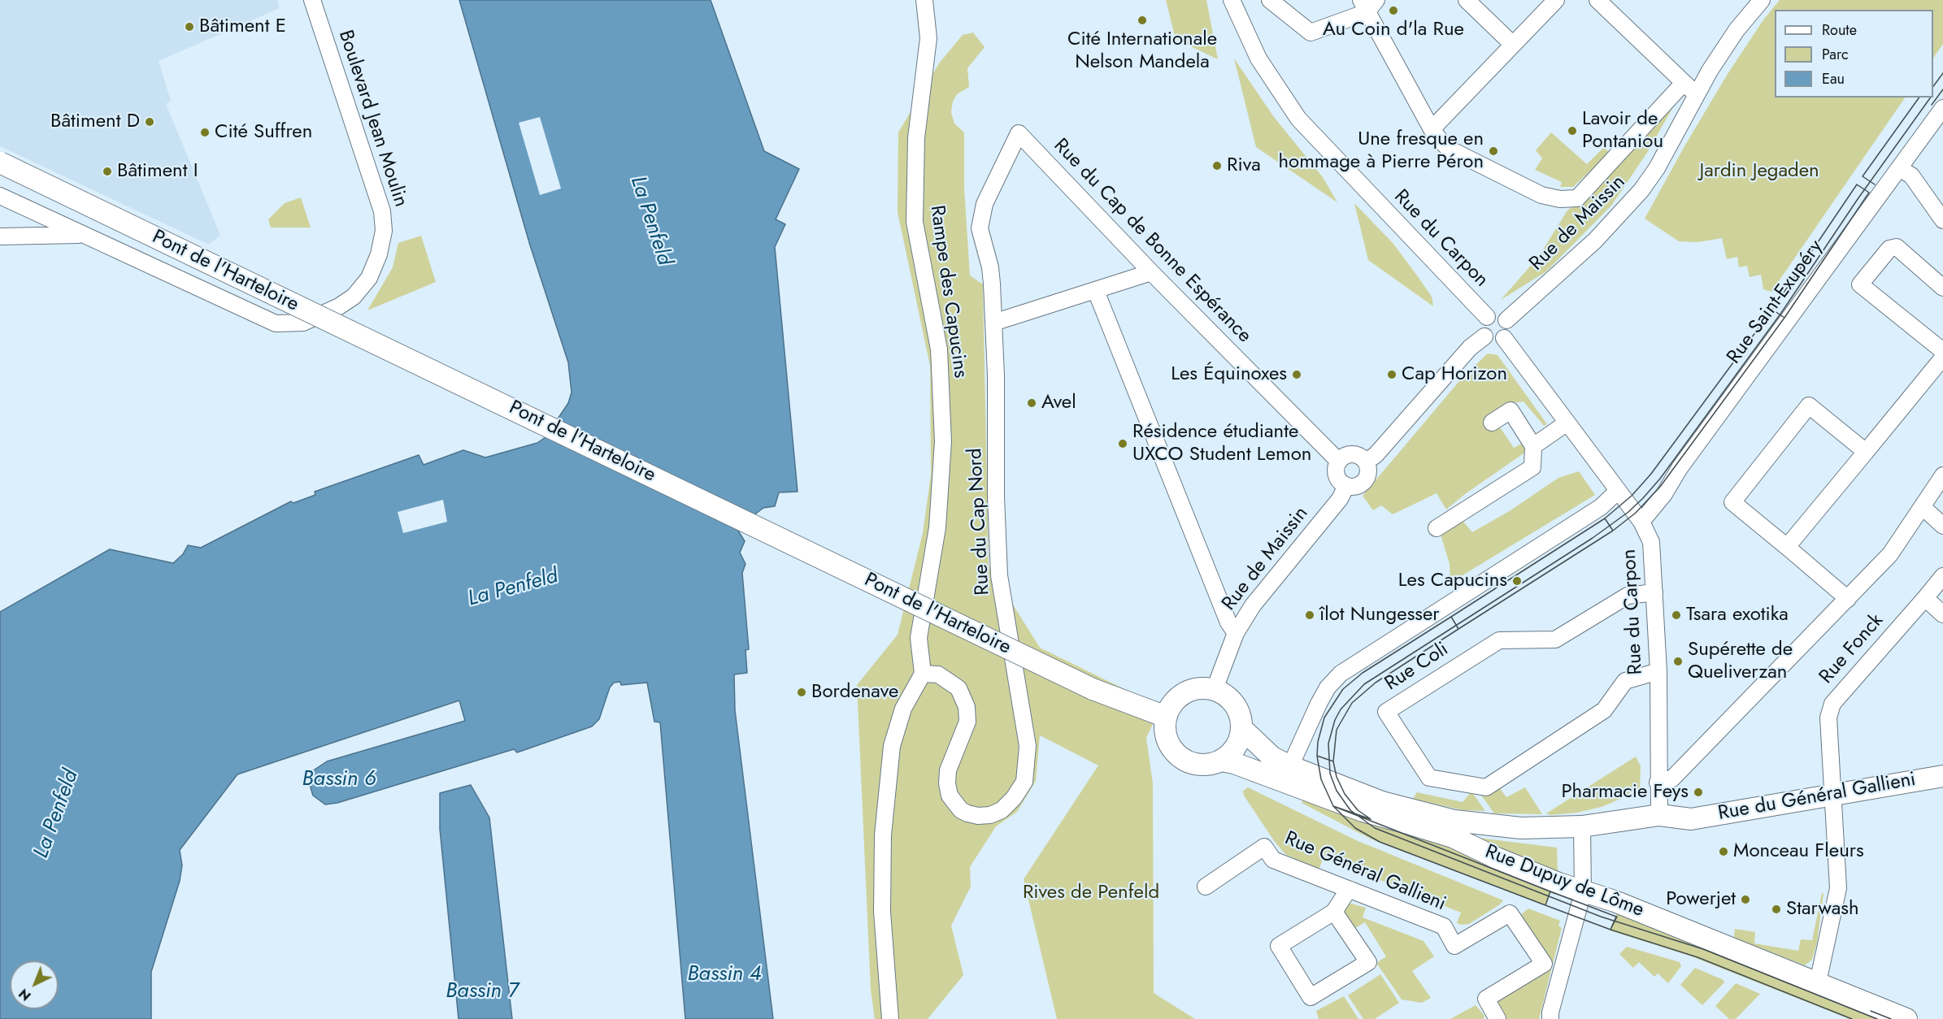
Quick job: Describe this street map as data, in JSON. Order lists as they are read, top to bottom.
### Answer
{
  "streets": {
    "main road": ["Pont de l'Harteloire", "Rue du Général Gallieni", "Rue Dupuy de Lôme"],
    "street": [
      "Boulevard Jean Moulin",
      "Rue de Maissin",
      "Rue du Carpon",
      "Rue du Cap de Bonne Espérance",
      "Rampe des Capucins",
      "Rue Saint-Exupéry",
      "Rue du Cap Nord",
      "Rue Fonck",
      "Rue Coli",
      "Rue Général Gallieni"
    ]
  },
  "crossings": [
    ["Rue de Maissin", "Rue du Carpon"],
    ["Rue de Maissin", "Rue du Cap de Bonne Espérance"],
    ["Rue de Maissin", "Pont de l'Harteloire"],
    ["Rue de Maissin", "Rue du Général Gallieni"],
    ["Rue du Carpon", "Rue Saint-Exupéry"],
    ["Rue du Carpon", "Rue Coli"],
    ["Rue du Carpon", "Rue du Général Gallieni"],
    ["Rue du Cap de Bonne Espérance", "Rue du Cap Nord"],
    ["Pont de l'Harteloire", "Rue du Général Gallieni"],
    ["Rampe des Capucins", "Rue du Cap Nord"],
    ["Rue Fonck", "Rue du Général Gallieni"],
    ["Rue Fonck", "Rue Dupuy de Lôme"],
    ["Rue du Général Gallieni", "Rue Dupuy de Lôme"]
  ],
  "water": [
    "La Penfeld",
    "Bassin 6",
    "Bassin 4",
    "Bassin 7"
  ],
  "parks": ["Jardin Jegaden", "Rives de Penfeld"],
  "places": [
    "Au Coin d'la Rue",
    "Cité Internationale Nelson Mandela",
    "Bâtiment E",
    "Bâtiment D",
    "Lavoir de Pontaniou",
    "Cité Suffren",
    "Une fresque en hommage à Pierre Péron",
    "Riva",
    "Bâtiment I",
    "Les Équinoxes",
    "Cap Horizon",
    "Avel",
    "Résidence étudiante UXCO Student Lemon",
    "Les Capucins",
    "îlot Nungesser",
    "Tsara exotika",
    "Supérette de Queliverzan",
    "Bordenave",
    "Pharmacie Feys",
    "Monceau Fleurs",
    "Powerjet",
    "Starwash"
  ],
  "legend": ["Route", "Parc", "Eau"],
  "north": "bottom left"
}
